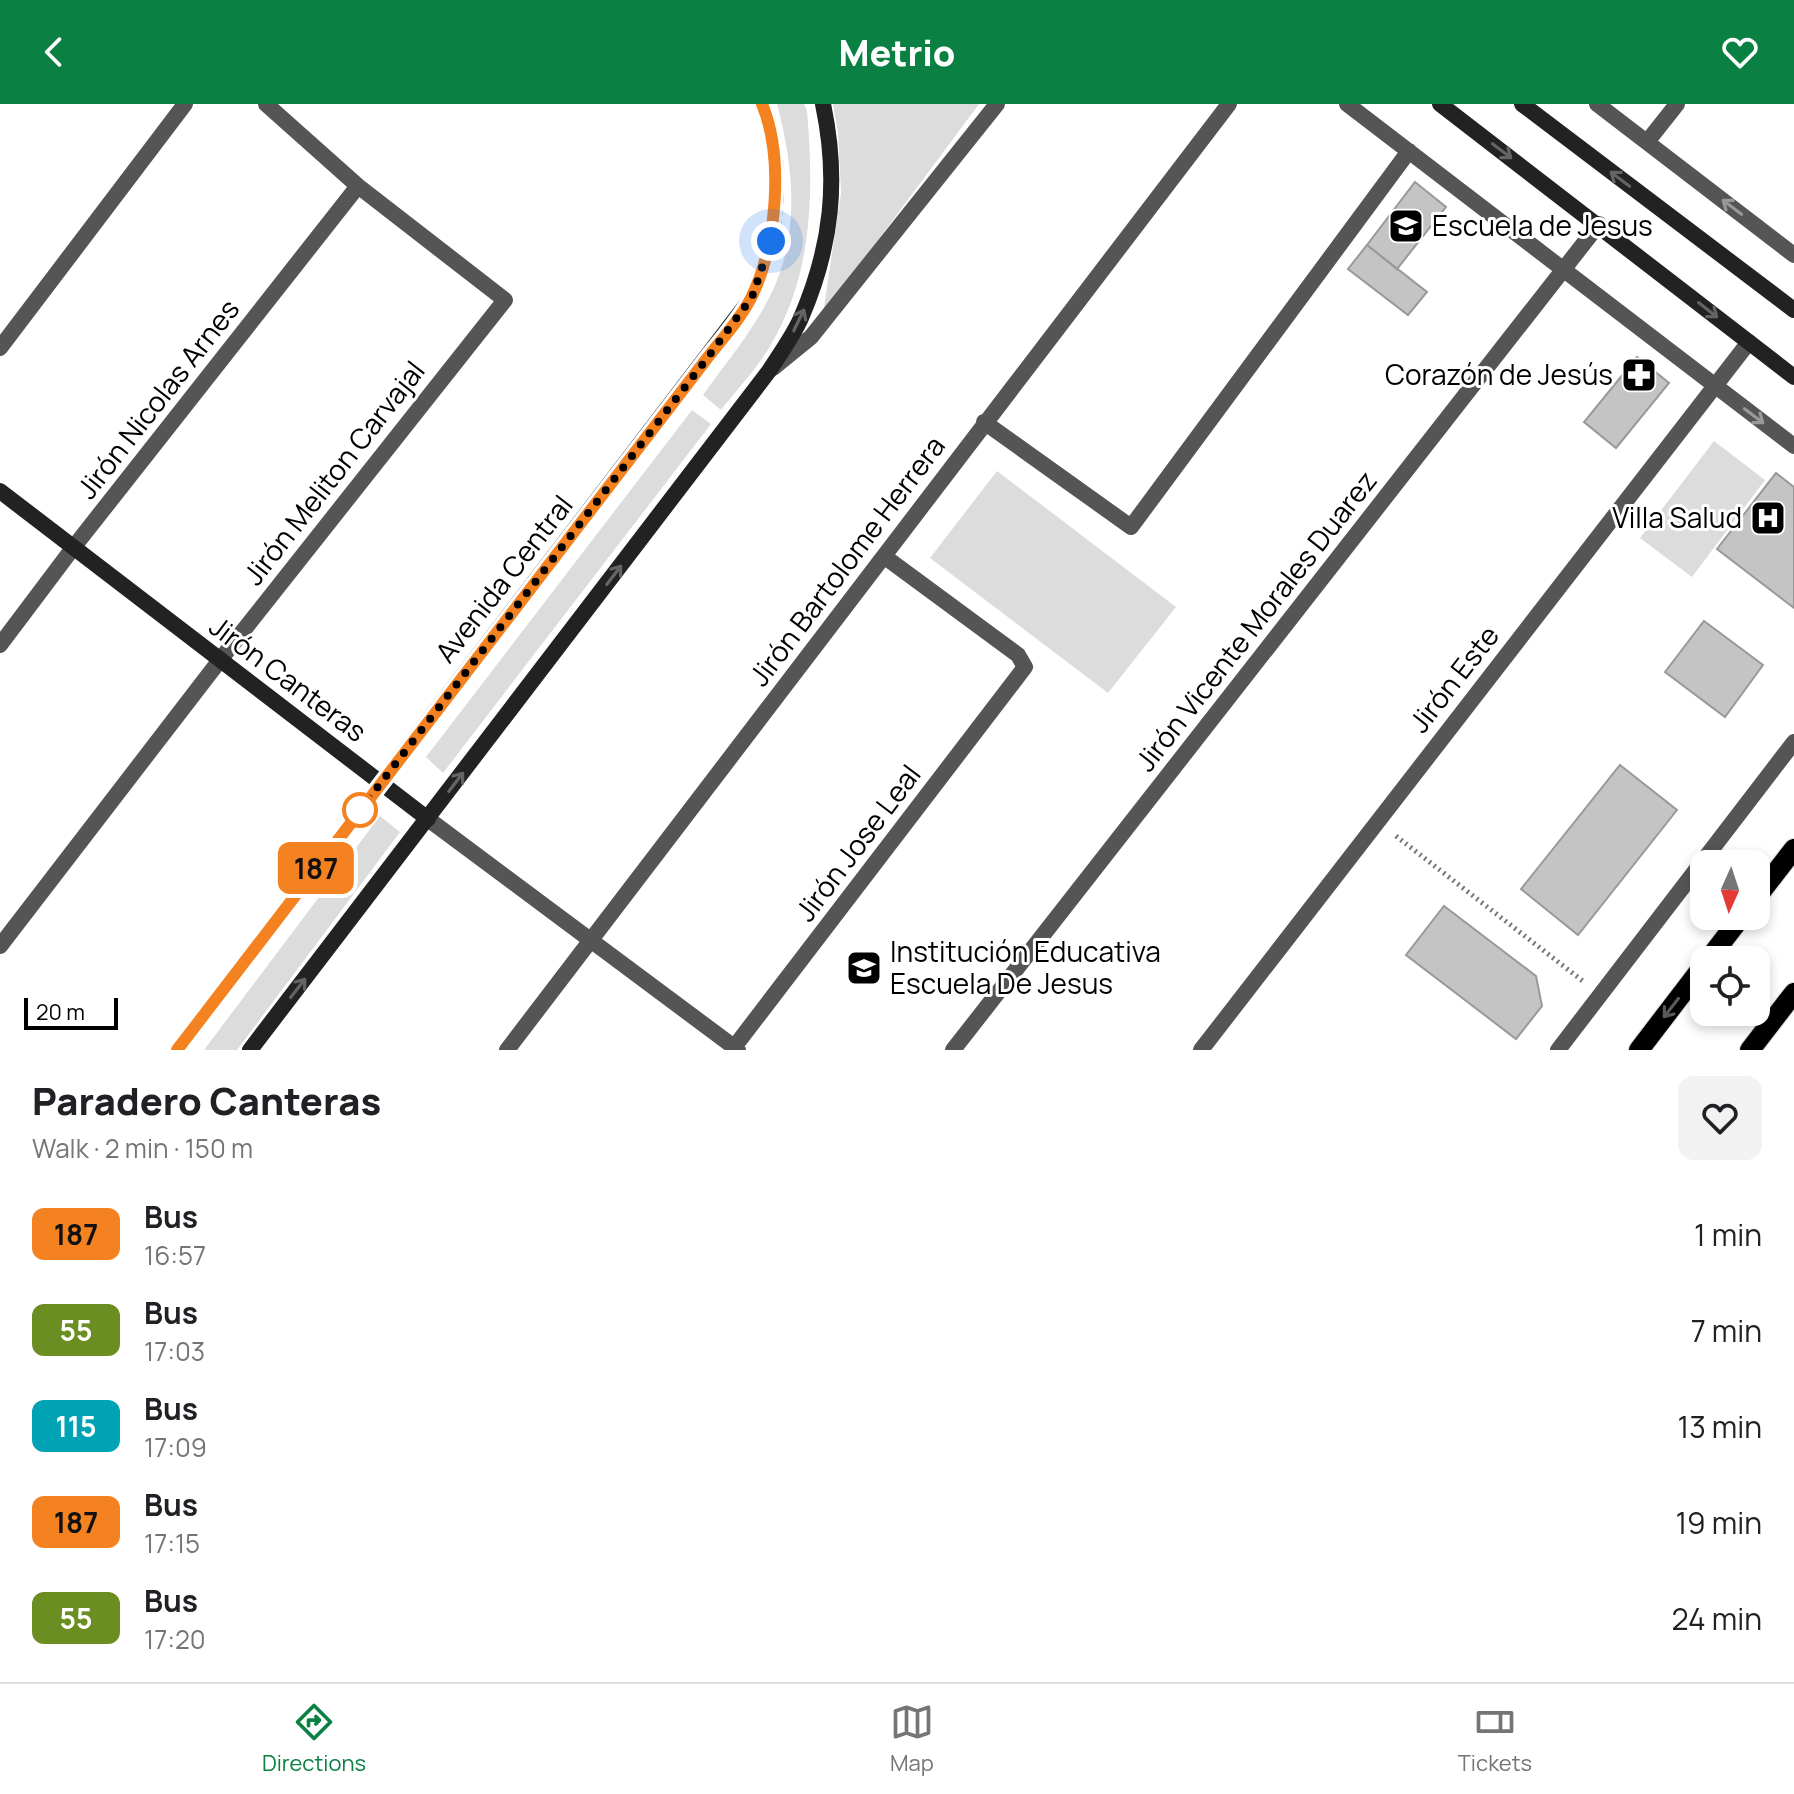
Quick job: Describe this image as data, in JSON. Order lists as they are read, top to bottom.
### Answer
{
  "streets": {
    "main road": ["Avenida Central", "Jirón Canteras"],
    "street": [
      "Jirón Nicolas Arnes",
      "Jirón Meliton Carvajal",
      "Jirón Bartolome Herrera",
      "Jirón Vicente Morales Duarez",
      "Jirón Este",
      "Jirón Jose Leal"
    ]
  },
  "crossings": [
    ["Jirón Nicolas Arnes", "Jirón Meliton Carvajal"],
    ["Jirón Nicolas Arnes", "Jirón Canteras"],
    ["Jirón Meliton Carvajal", "Jirón Canteras"],
    ["Jirón Bartolome Herrera", "Jirón Canteras"],
    ["Jirón Bartolome Herrera", "Jirón Jose Leal"],
    ["Avenida Central", "Jirón Canteras"],
    ["Jirón Canteras", "Jirón Jose Leal"]
  ],
  "places": {
    "school or university": ["Escuela de Jesus", "Institución Educativa Escuela De Jesus"],
    "pharmacy": ["Corazón de Jesús"],
    "hospital": ["Villa Salud"]
  },
  "lines": ["bus line 187"],
  "scale_bar": "20 m",
  "north": "bottom",
  "page": {
    "header": "Metrio",
    "on_map": "187",
    "scale": "20 m",
    "heading": ["Paradero Canteras", "Walk · 2 min · 150 m"],
    "list": [
      {
        "mark": "187",
        "name": "Bus",
        "note": "16:57",
        "value": "1 min"
      },
      {
        "mark": "55",
        "name": "Bus",
        "note": "17:03",
        "value": "7 min"
      },
      {
        "mark": "115",
        "name": "Bus",
        "note": "17:09",
        "value": "13 min"
      },
      {
        "mark": "187",
        "name": "Bus",
        "note": "17:15",
        "value": "19 min"
      },
      {
        "mark": "55",
        "name": "Bus",
        "note": "17:20",
        "value": "24 min"
      }
    ],
    "tabs": ["Directions", "Map", "Tickets"]
  }
}
